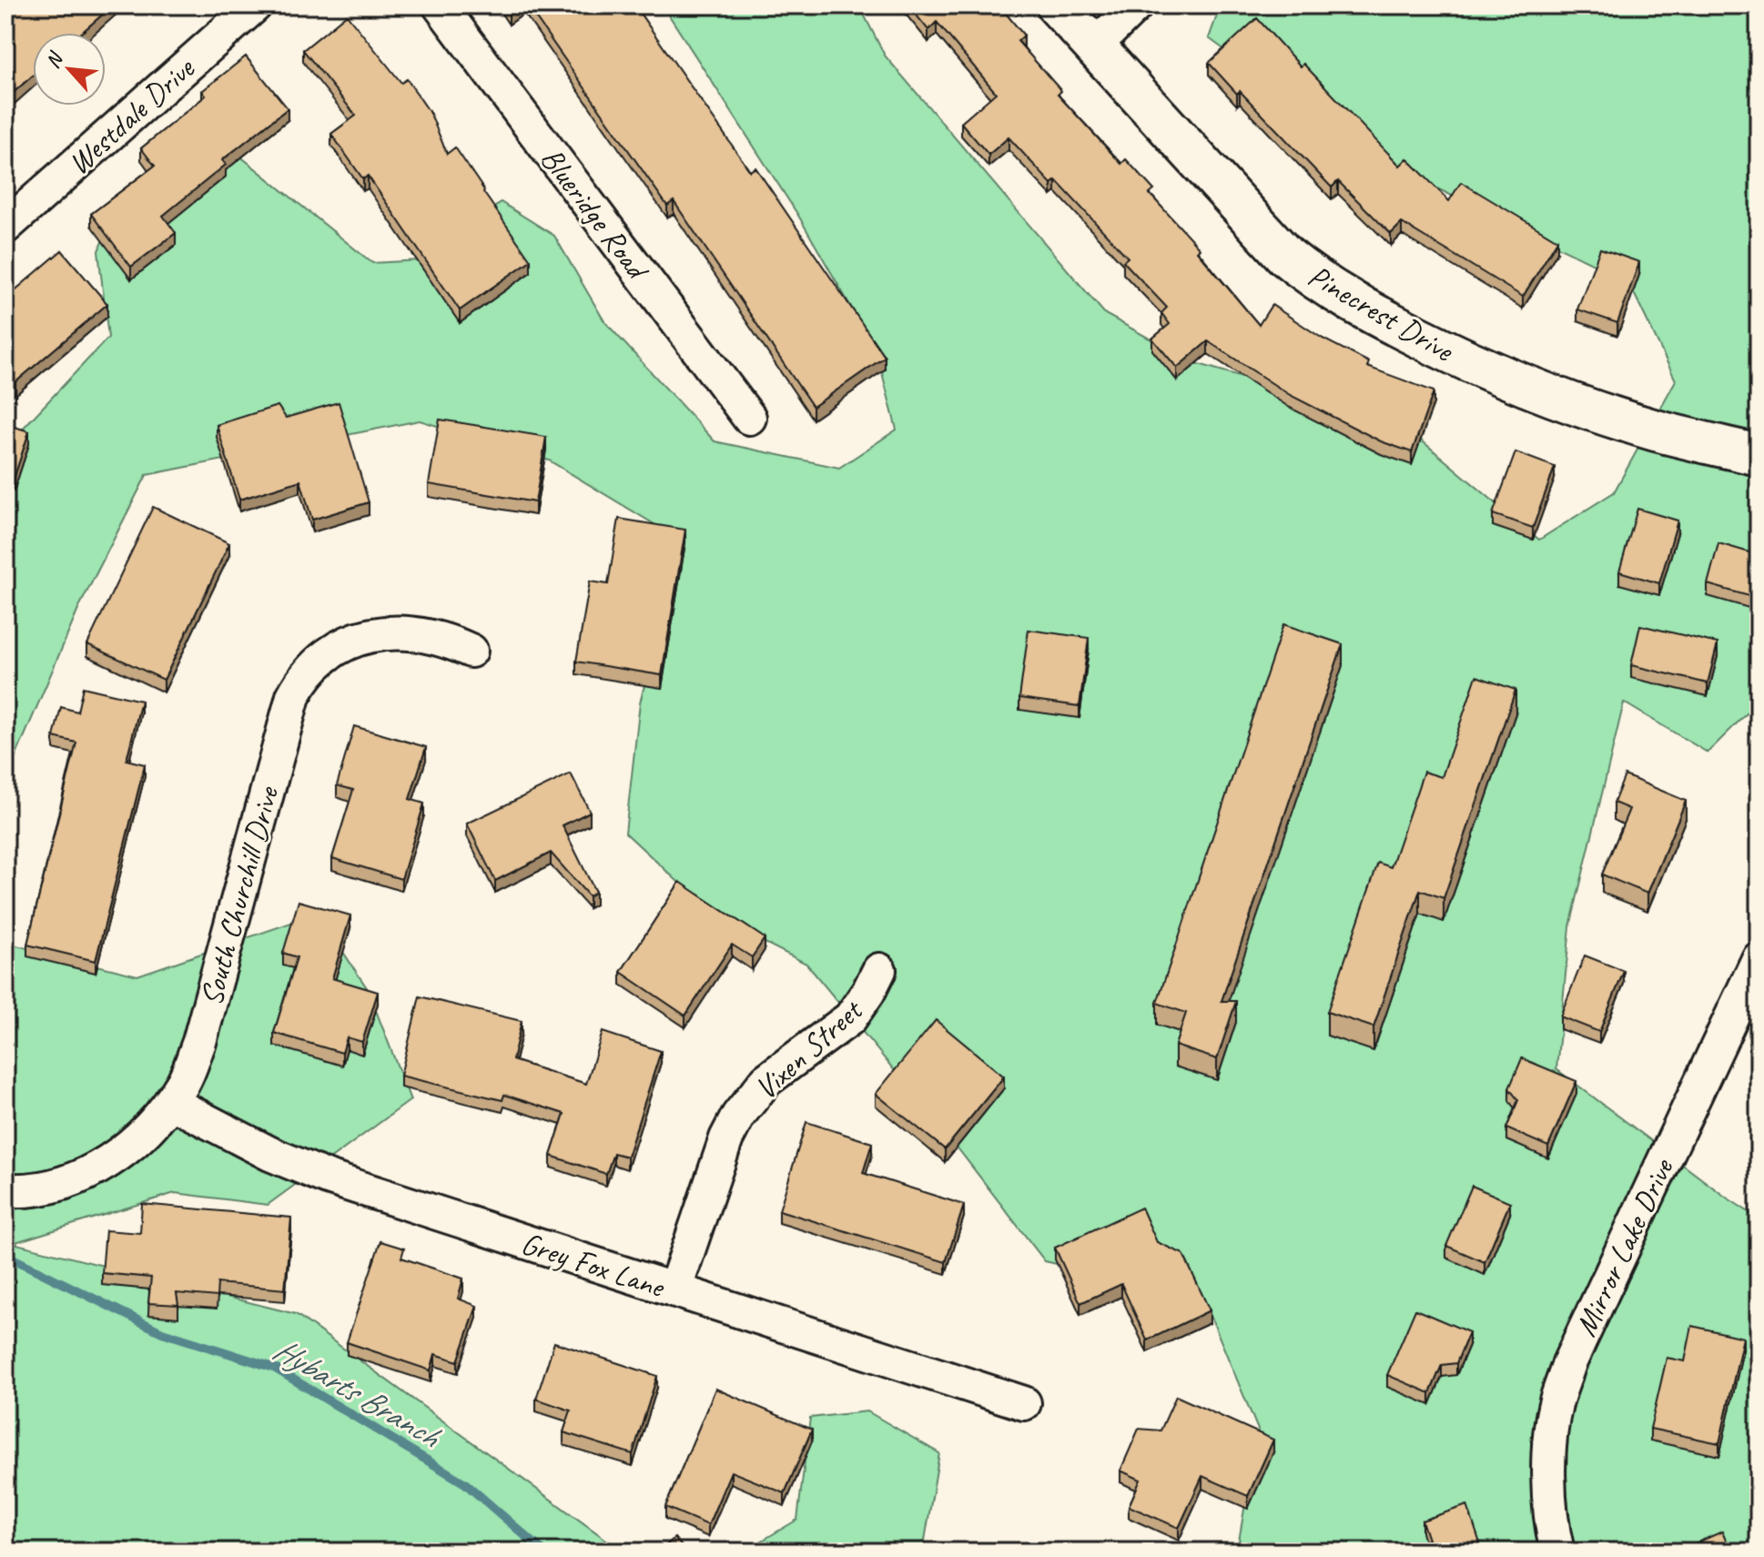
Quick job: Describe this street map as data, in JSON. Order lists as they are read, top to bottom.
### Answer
{
  "streets": {
    "street": [
      "Westdale Drive",
      "Blueridge Road",
      "Pinecrest Drive",
      "South Churchill Drive",
      "Vixen Street",
      "Mirror Lake Drive",
      "Grey Fox Lane"
    ]
  },
  "crossings": [
    ["South Churchill Drive", "Grey Fox Lane"],
    ["Vixen Street", "Grey Fox Lane"]
  ],
  "water": ["Hybarts Branch"],
  "north": "top left"
}
